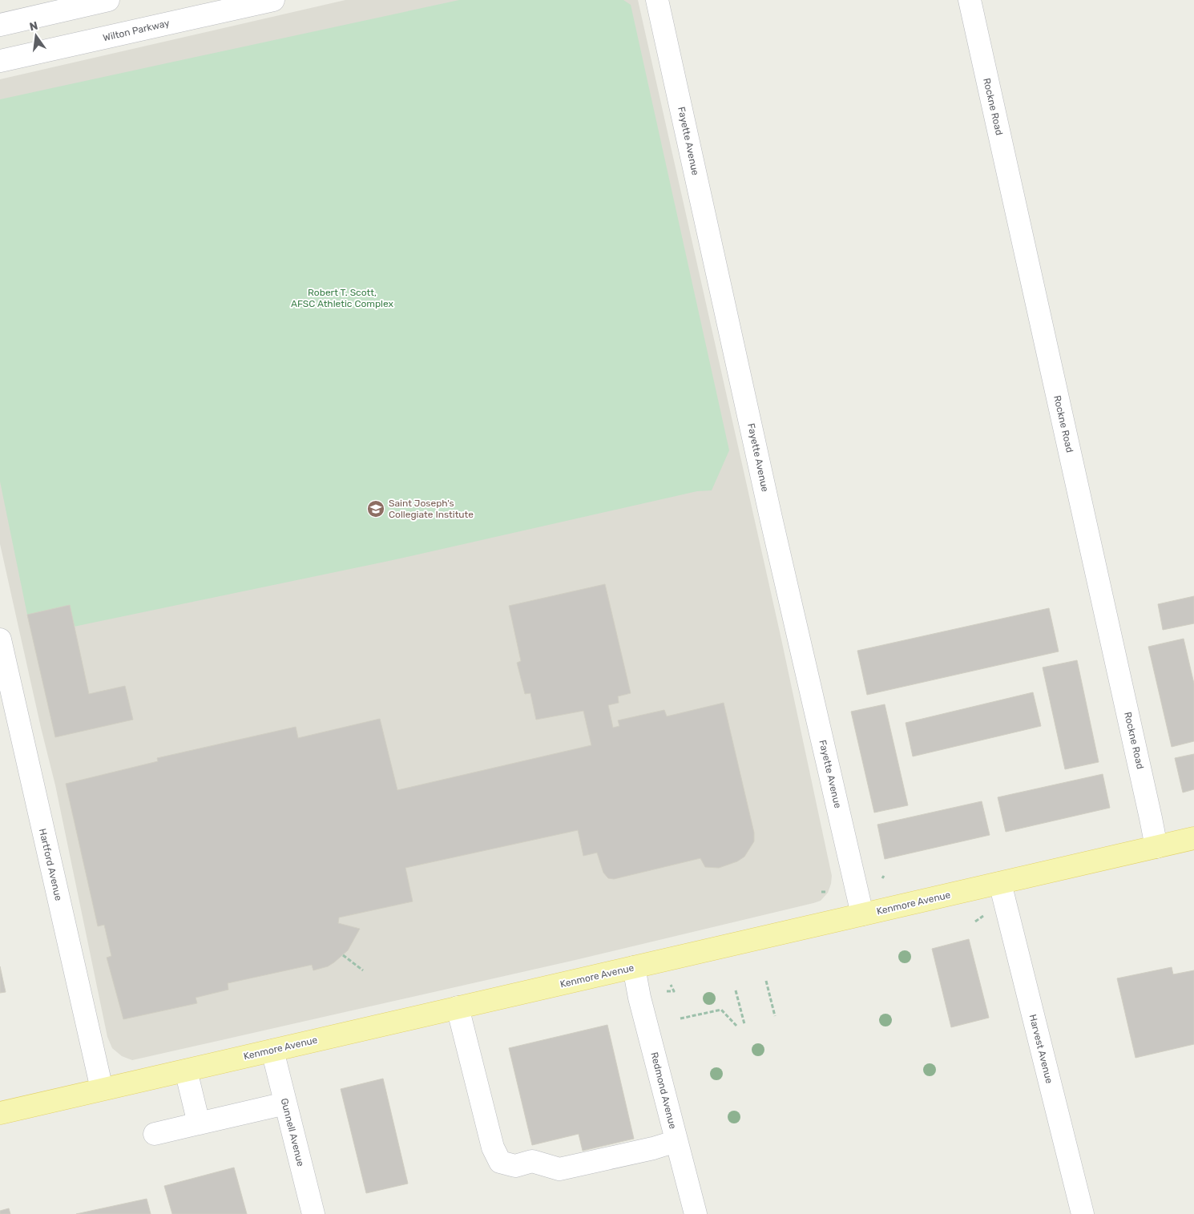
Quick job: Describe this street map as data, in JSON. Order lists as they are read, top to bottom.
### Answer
{
  "streets": {
    "main road": ["Kenmore Avenue"],
    "street": [
      "Wilton Parkway",
      "Rockne Road",
      "Fayette Avenue",
      "Hartford Avenue",
      "Harvest Avenue",
      "Redmond Avenue",
      "Gunnell Avenue"
    ]
  },
  "crossings": [
    ["Rockne Road", "Kenmore Avenue"],
    ["Fayette Avenue", "Kenmore Avenue"],
    ["Hartford Avenue", "Kenmore Avenue"],
    ["Kenmore Avenue", "Harvest Avenue"],
    ["Kenmore Avenue", "Redmond Avenue"],
    ["Kenmore Avenue", "Gunnell Avenue"]
  ],
  "parks": ["Robert T. Scott, AFSC Athletic Complex"],
  "places": {
    "school or university": ["Saint Joseph's Collegiate Institute"]
  },
  "north": "top"
}
